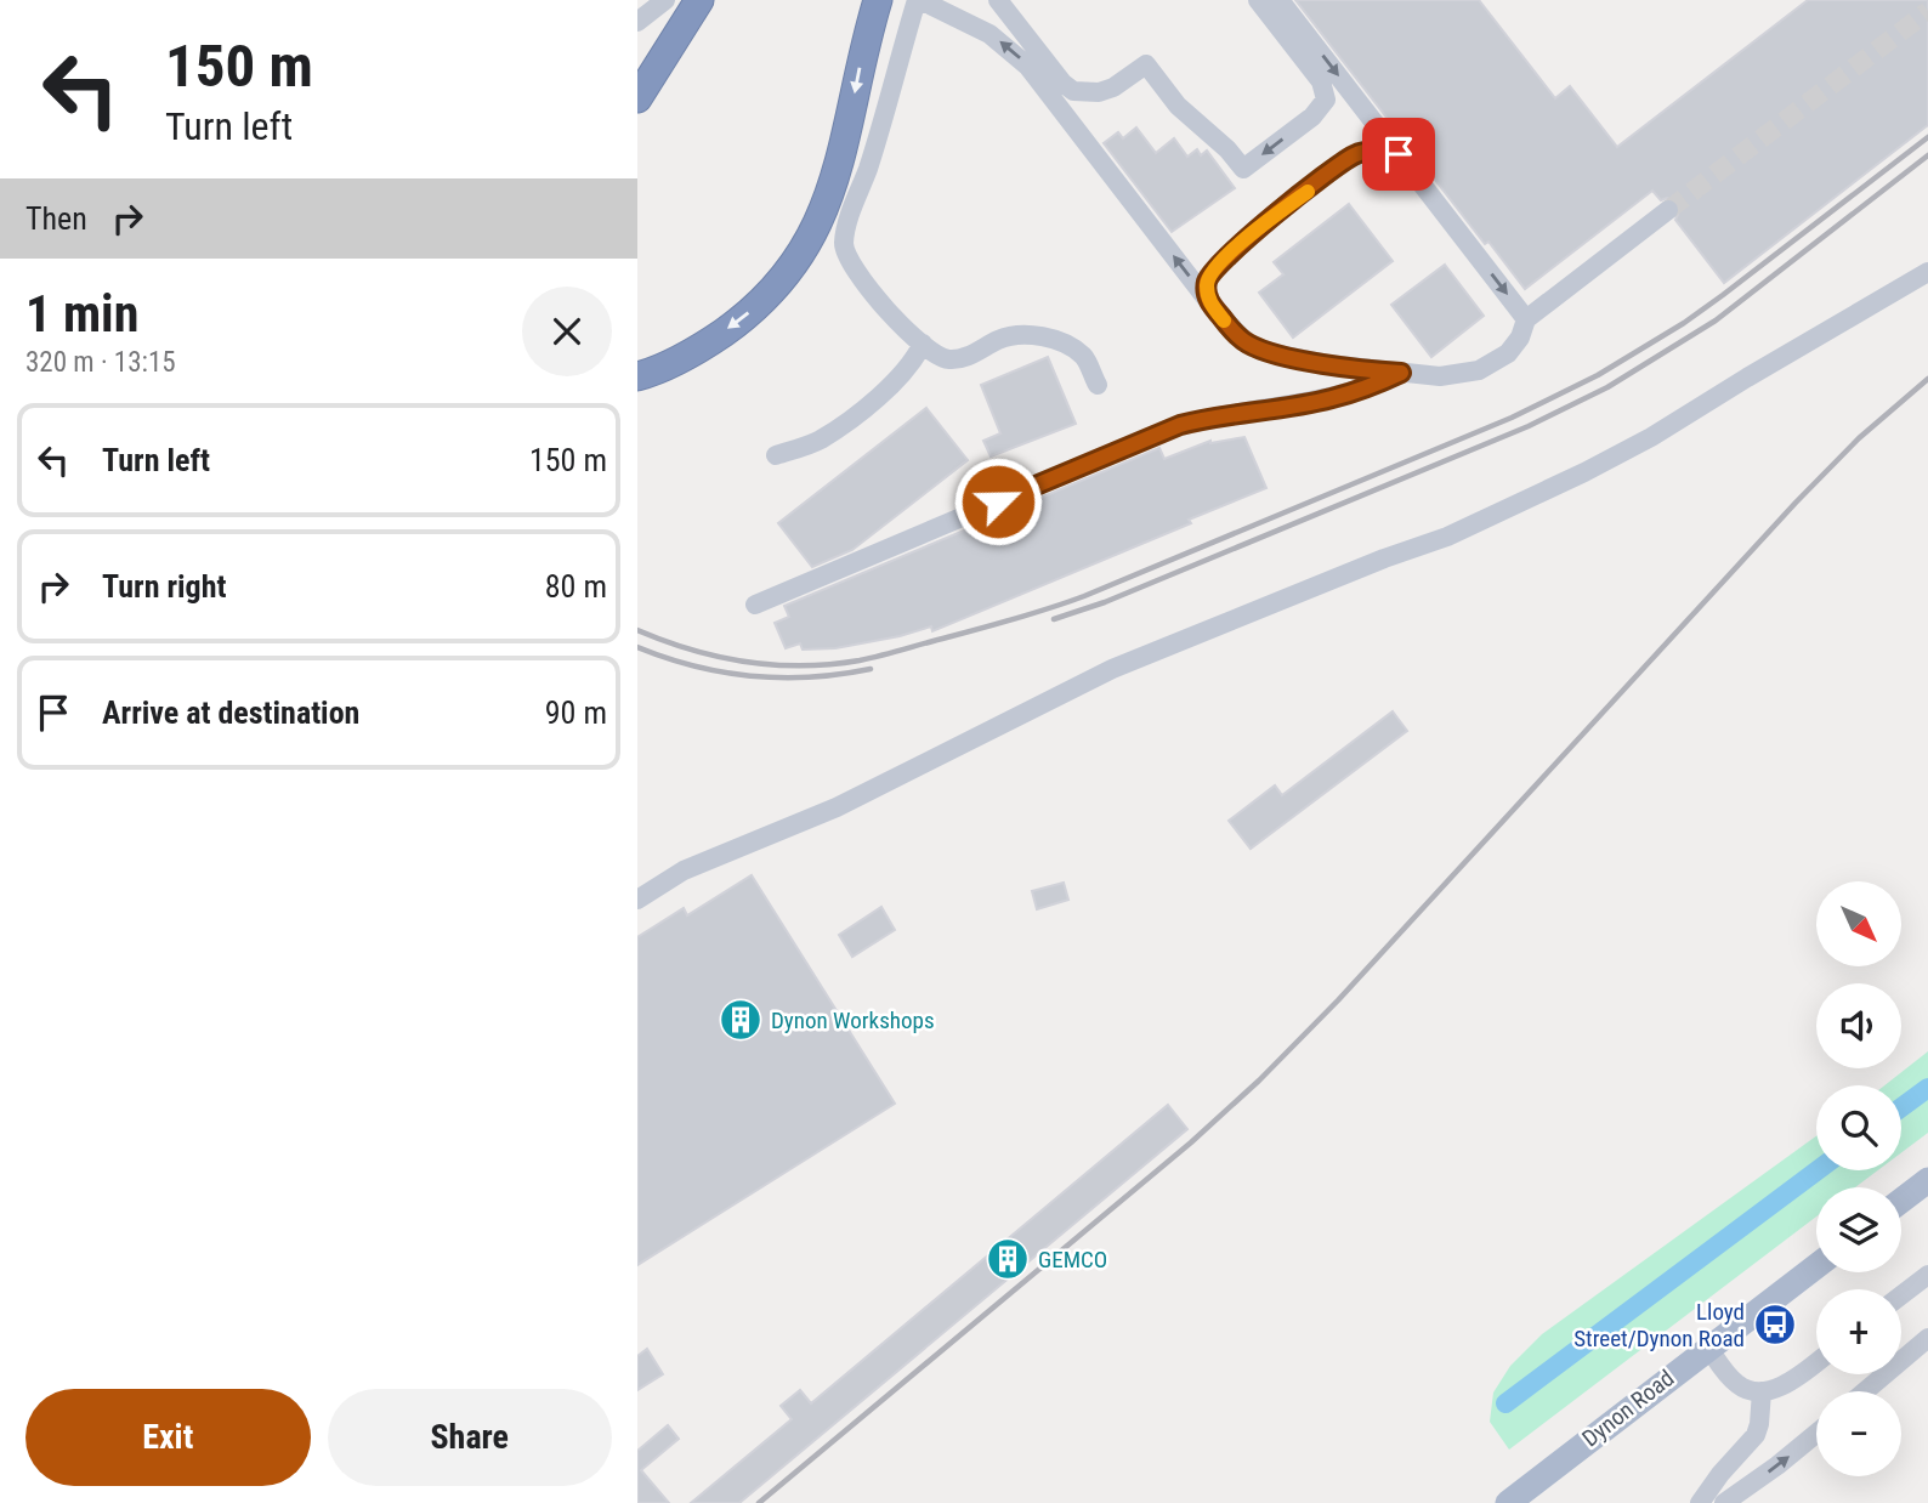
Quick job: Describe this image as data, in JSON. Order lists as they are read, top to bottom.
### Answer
{
  "streets": {
    "main road": ["Dynon Road"]
  },
  "places": {
    "building": ["Dynon Workshops", "GEMCO"],
    "bus stop": ["Lloyd Street/Dynon Road"]
  },
  "north": "bottom right",
  "page": {
    "turn": ["150 m", "Turn left"],
    "then": "Then",
    "heading": ["1 min", "320 m · 13:15"],
    "list": [
      {
        "name": "Turn left",
        "value": "150 m"
      },
      {
        "name": "Turn right",
        "value": "80 m"
      },
      {
        "name": "Arrive at destination",
        "value": "90 m"
      }
    ],
    "map_buttons": ["+", "−"],
    "buttons": ["Exit", "Share"]
  }
}
